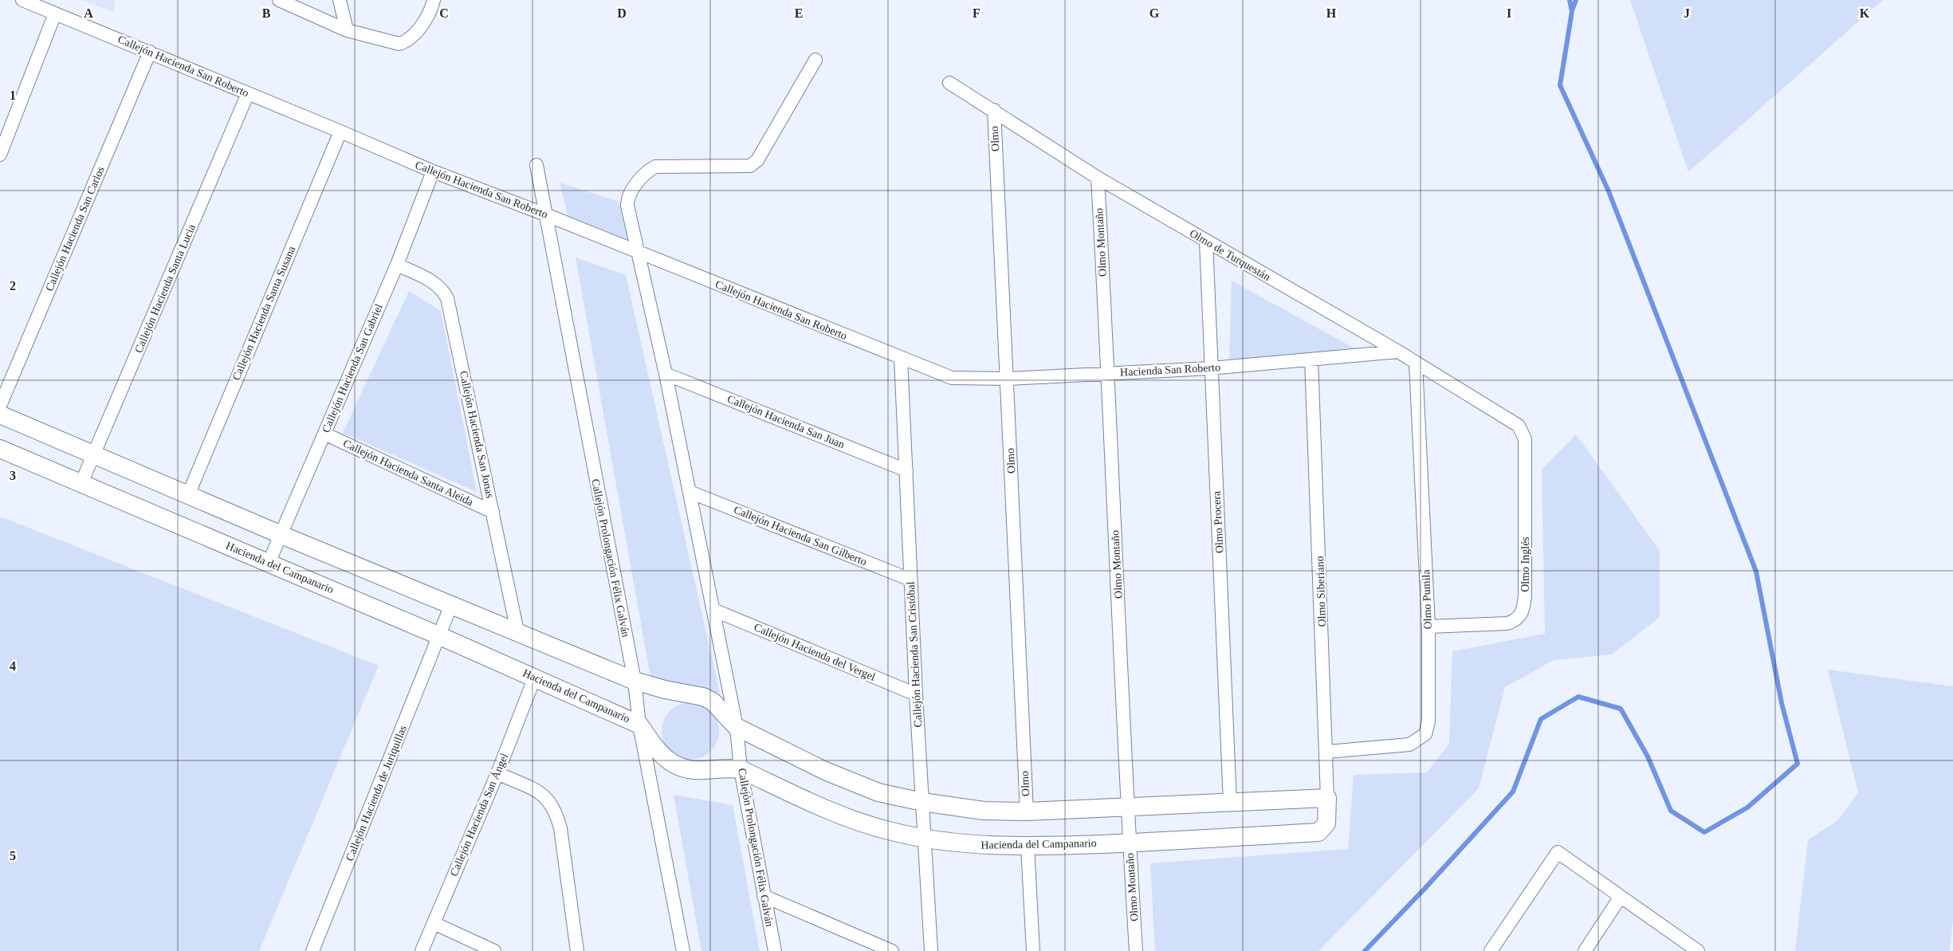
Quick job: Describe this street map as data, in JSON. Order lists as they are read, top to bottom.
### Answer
{
  "streets": {
    "street": [
      "Callejón Hacienda San Roberto",
      "Olmo",
      "Callejón Hacienda San Carlos",
      "Olmo Montaño",
      "Olmo de Turquestán",
      "Callejón Hacienda Santa Lucia",
      "Callejón Hacienda Santa Susana",
      "Callejón Hacienda San Gabriel",
      "Hacienda San Roberto",
      "Callejón Hacienda San Juan",
      "Callejón Hacienda San Jonas",
      "Callejón Hacienda Santa Aleida",
      "Olmo Procera",
      "Callejón Hacienda San Gilberto",
      "Callejón Prolongación Félix Galván",
      "Olmo Inglés",
      "Hacienda del Campanario",
      "Olmo Siberiano",
      "Olmo Pumila",
      "Callejón Hacienda del Vergel",
      "Callejón Hacienda San Cristóbal",
      "Callejón Hacienda de Juriquillas",
      "Callejón Hacienda San Ángel"
    ]
  },
  "crossings": [
    ["Callejón Hacienda San Roberto", "Callejón Hacienda San Carlos"],
    ["Callejón Hacienda San Roberto", "Callejón Hacienda Santa Lucia"],
    ["Callejón Hacienda San Roberto", "Callejón Hacienda Santa Susana"],
    ["Callejón Hacienda San Roberto", "Callejón Hacienda San Gabriel"],
    ["Callejón Hacienda San Roberto", "Hacienda San Roberto"],
    ["Callejón Hacienda San Roberto", "Callejón Prolongación Félix Galván"],
    ["Callejón Hacienda San Roberto", "Callejón Hacienda San Cristóbal"],
    ["Olmo", "Olmo de Turquestán"],
    ["Olmo", "Hacienda San Roberto"],
    ["Olmo Montaño", "Olmo de Turquestán"],
    ["Olmo Montaño", "Hacienda San Roberto"],
    ["Olmo Montaño", "Hacienda del Campanario"],
    ["Olmo de Turquestán", "Hacienda San Roberto"],
    ["Olmo de Turquestán", "Olmo Procera"],
    ["Olmo de Turquestán", "Olmo Inglés"],
    ["Olmo de Turquestán", "Olmo Pumila"],
    ["Callejón Hacienda Santa Lucia", "Hacienda del Campanario"],
    ["Callejón Hacienda San Gabriel", "Callejón Hacienda San Jonas"],
    ["Callejón Hacienda San Gabriel", "Callejón Hacienda Santa Aleida"],
    ["Callejón Hacienda San Gabriel", "Hacienda del Campanario"],
    ["Hacienda San Roberto", "Olmo Procera"],
    ["Hacienda San Roberto", "Olmo Siberiano"],
    ["Callejón Hacienda San Juan", "Callejón Prolongación Félix Galván"],
    ["Callejón Hacienda San Juan", "Callejón Hacienda San Cristóbal"],
    ["Callejón Hacienda San Jonas", "Callejón Hacienda Santa Aleida"],
    ["Callejón Hacienda San Gilberto", "Callejón Prolongación Félix Galván"],
    ["Callejón Hacienda San Gilberto", "Callejón Hacienda San Cristóbal"],
    ["Callejón Prolongación Félix Galván", "Hacienda del Campanario"],
    ["Callejón Prolongación Félix Galván", "Callejón Hacienda del Vergel"],
    ["Olmo Inglés", "Olmo Pumila"],
    ["Hacienda del Campanario", "Olmo Siberiano"],
    ["Hacienda del Campanario", "Callejón Hacienda San Cristóbal"],
    ["Hacienda del Campanario", "Callejón Hacienda de Juriquillas"],
    ["Hacienda del Campanario", "Callejón Hacienda San Ángel"],
    ["Olmo Siberiano", "Olmo Pumila"],
    ["Callejón Hacienda del Vergel", "Callejón Hacienda San Cristóbal"]
  ],
  "grid": {
    "columns": [
      "A",
      "B",
      "C",
      "D",
      "E",
      "F",
      "G",
      "H",
      "I",
      "J",
      "K"
    ],
    "rows": [
      "1",
      "2",
      "3",
      "4",
      "5"
    ]
  }
}
